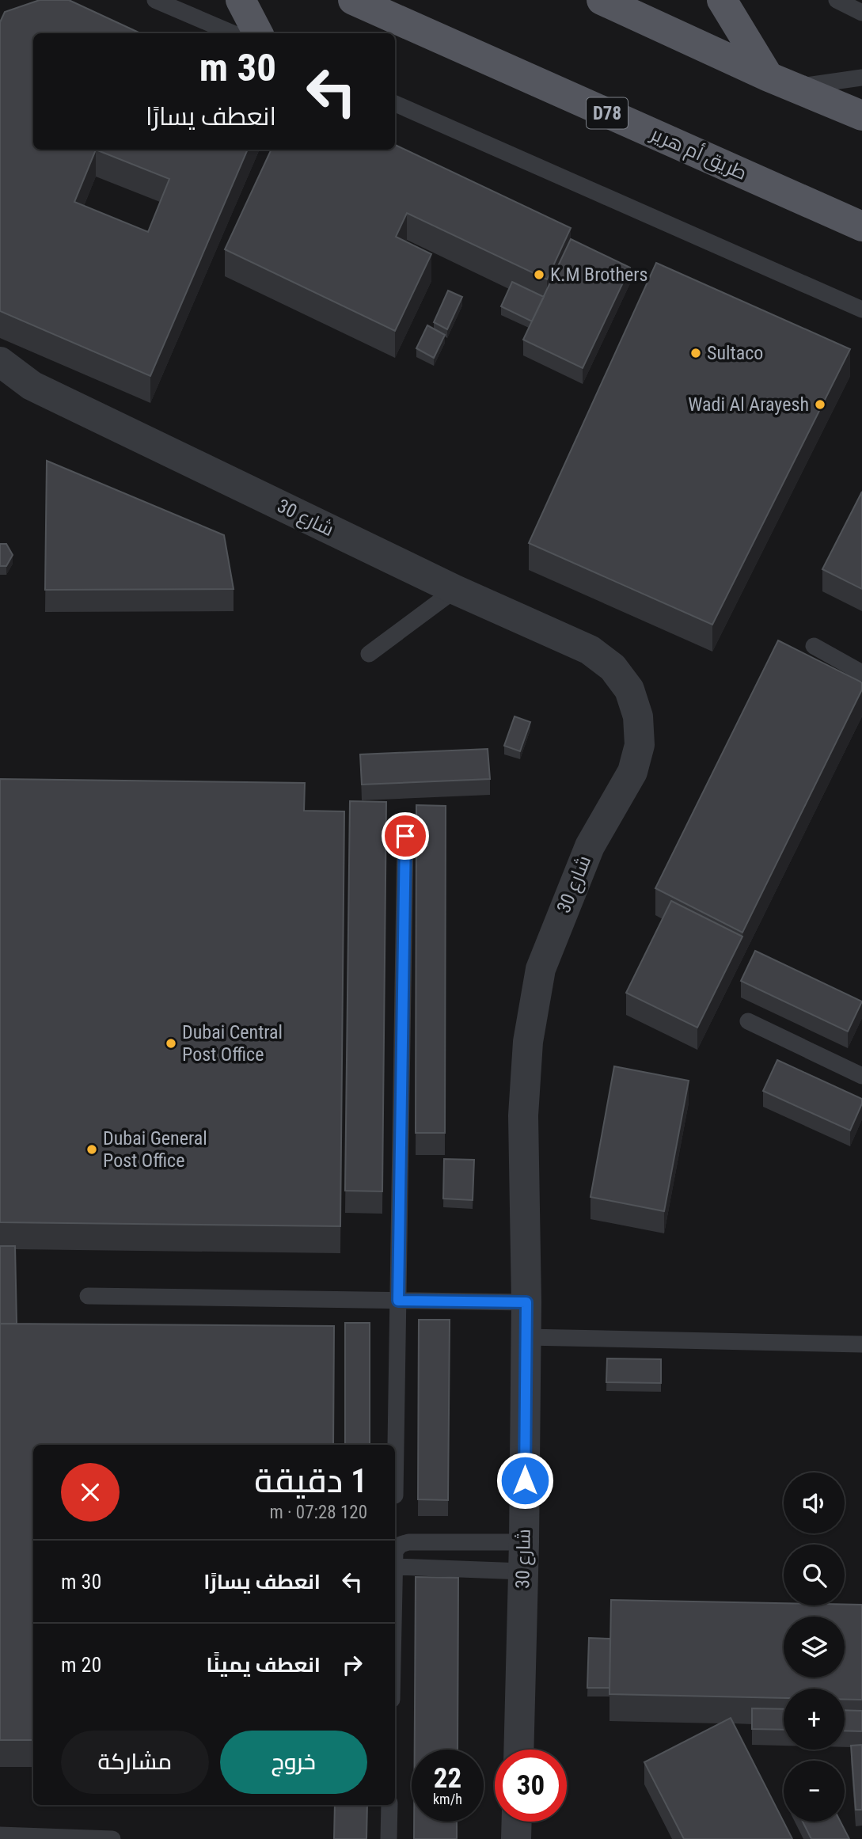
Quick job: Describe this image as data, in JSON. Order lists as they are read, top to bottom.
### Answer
{
  "streets": {
    "main road": ["D78", "طريق أم هرير"],
    "street": ["شارع 30"]
  },
  "places": [
    "K.M Brothers",
    "Sultaco",
    "Wadi Al Arayesh",
    "Dubai Central Post Office",
    "Dubai General Post Office"
  ],
  "page": {
    "turn": ["30 m", "انعطف يسارًا"],
    "heading": ["1 دقيقة", "120 m · 07:28"],
    "map_buttons": ["+", "−"],
    "list": [
      {
        "name": "انعطف يسارًا",
        "value": "30 m"
      },
      {
        "name": "انعطف يمينًا",
        "value": "20 m"
      }
    ],
    "buttons": ["خروج", "مشاركة"],
    "speed": "22 km/h",
    "limit": "30"
  }
}
